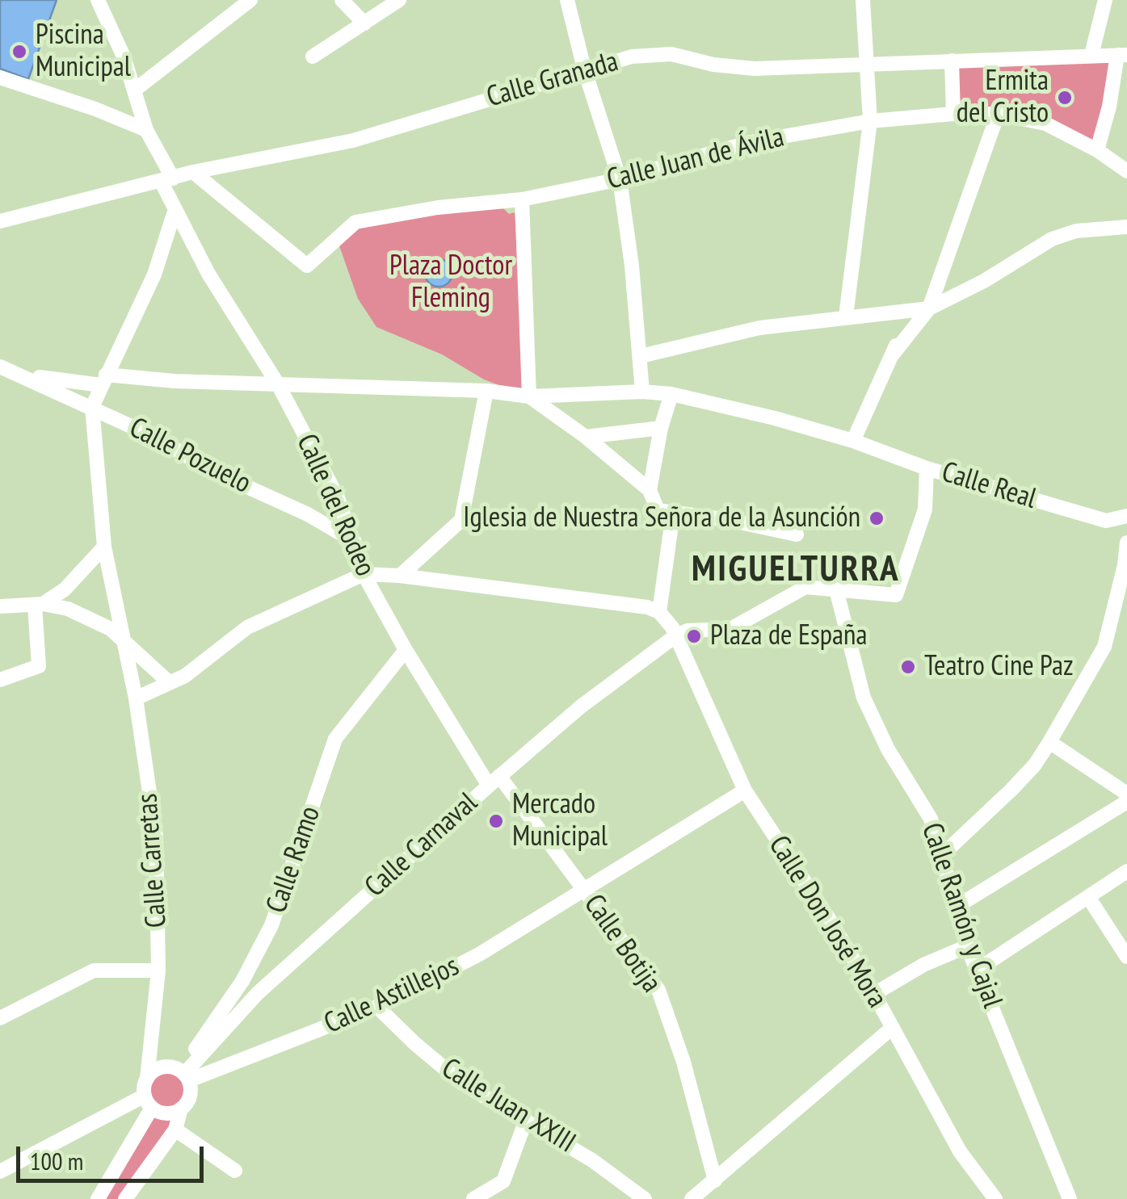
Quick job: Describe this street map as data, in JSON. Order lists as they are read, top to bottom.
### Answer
{
  "streets": {
    "street": [
      "Calle Granada",
      "Calle Juan de Ávila",
      "Calle Pozuelo",
      "Calle Real",
      "Calle del Rodeo",
      "Calle Carnaval",
      "Calle Ramo",
      "Calle Carretas",
      "Calle Ramón y Cajal",
      "Calle Don José Mora",
      "Calle Botija",
      "Calle Astillejos",
      "Calle Juan XXIII"
    ]
  },
  "crossings": [
    ["Calle Granada", "Calle Juan de Ávila"],
    ["Calle Granada", "Calle del Rodeo"],
    ["Calle Pozuelo", "Calle Real"],
    ["Calle Pozuelo", "Calle del Rodeo"],
    ["Calle Pozuelo", "Calle Carretas"],
    ["Calle del Rodeo", "Calle Carnaval"],
    ["Calle del Rodeo", "Calle Ramo"],
    ["Calle del Rodeo", "Calle Carretas"],
    ["Calle del Rodeo", "Calle Botija"],
    ["Calle Carnaval", "Calle Ramo"],
    ["Calle Carnaval", "Calle Carretas"],
    ["Calle Carnaval", "Calle Don José Mora"],
    ["Calle Carnaval", "Calle Botija"],
    ["Calle Carnaval", "Calle Astillejos"],
    ["Calle Ramo", "Calle Carretas"],
    ["Calle Ramo", "Calle Astillejos"],
    ["Calle Carretas", "Calle Astillejos"],
    ["Calle Don José Mora", "Calle Astillejos"],
    ["Calle Botija", "Calle Astillejos"],
    ["Calle Astillejos", "Calle Juan XXIII"]
  ],
  "districts": ["MIGUELTURRA"],
  "parks": ["Plaza Doctor Fleming"],
  "places": [
    "Piscina Municipal",
    "Ermita del Cristo",
    "Iglesia de Nuestra Señora de la Asunción",
    "Plaza de España",
    "Teatro Cine Paz",
    "Mercado Municipal"
  ],
  "scale_bar": "100 m"
}
